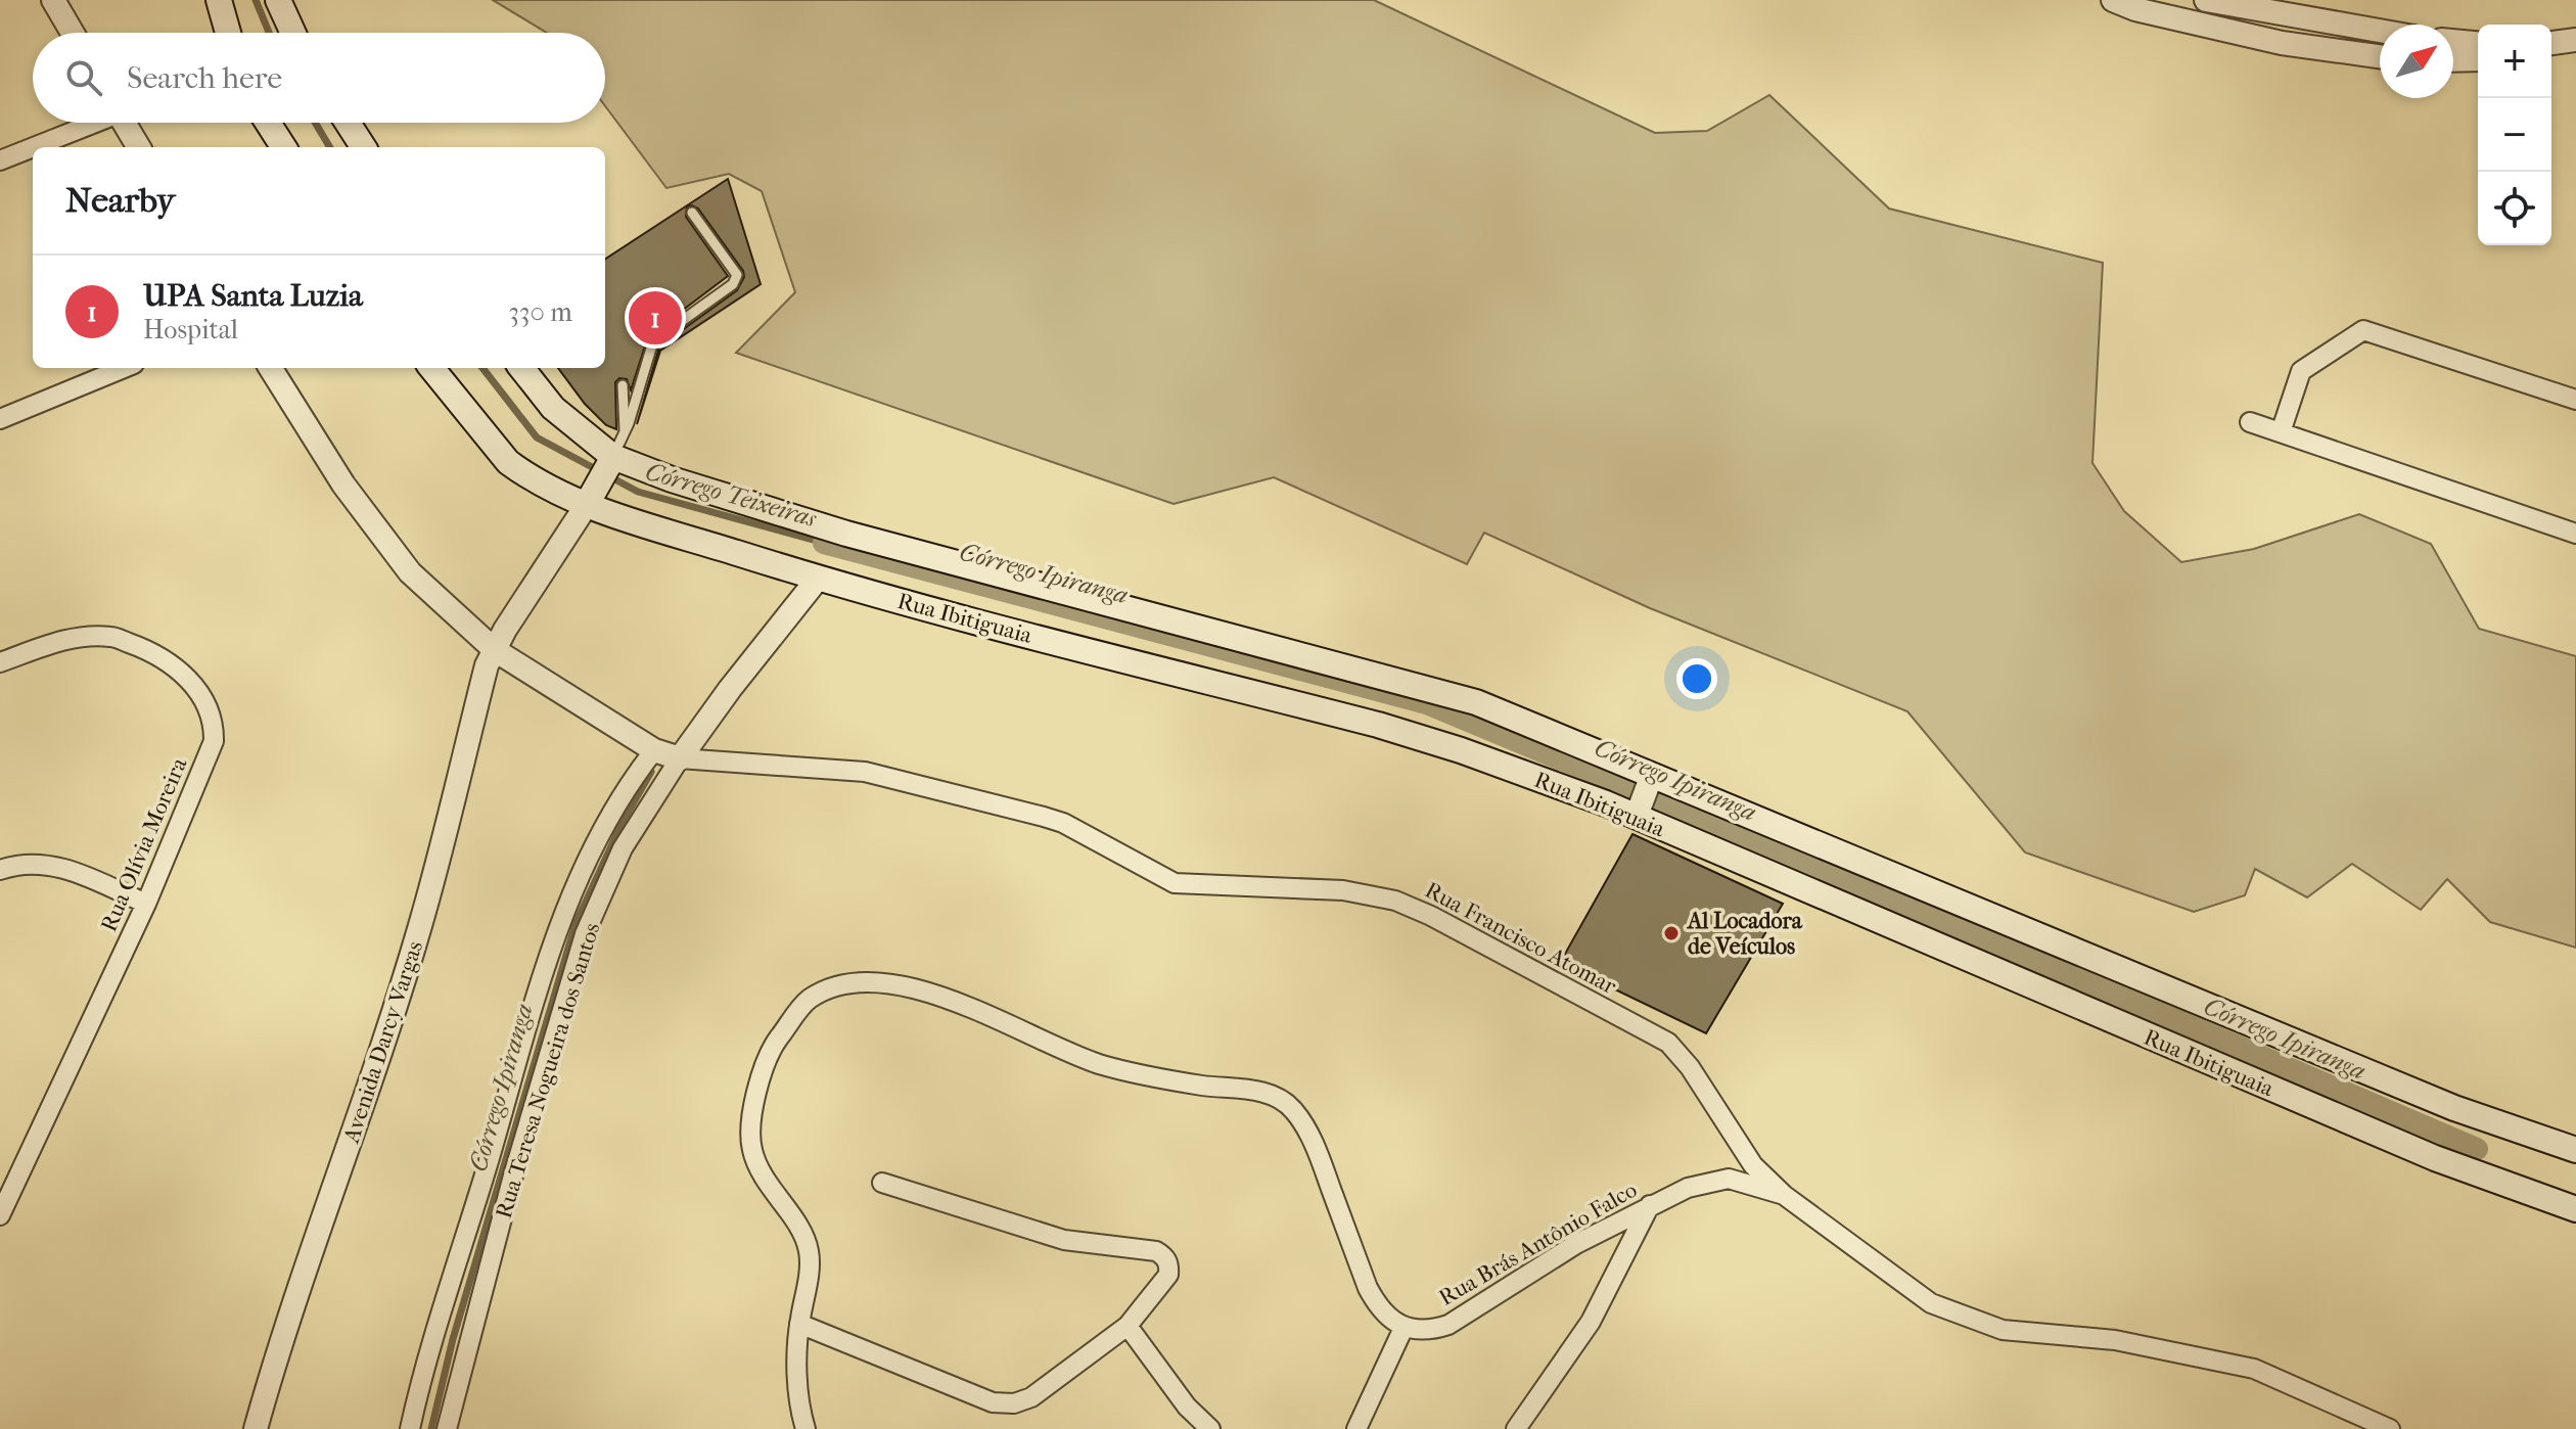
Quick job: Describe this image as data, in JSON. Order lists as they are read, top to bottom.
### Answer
{
  "streets": {
    "main road": ["Rua Ibitiguaia"],
    "street": [
      "Rua Olívia Moreira",
      "Rua Francisco Atomar",
      "Avenida Darcy Vargas",
      "Rua Teresa Nogueira dos Santos",
      "Rua Brás Antônio Falco"
    ]
  },
  "crossings": [
    ["Rua Ibitiguaia", "Avenida Darcy Vargas"],
    ["Rua Ibitiguaia", "Rua Teresa Nogueira dos Santos"],
    ["Rua Francisco Atomar", "Rua Teresa Nogueira dos Santos"],
    ["Rua Francisco Atomar", "Rua Brás Antônio Falco"]
  ],
  "water": ["Córrego Teixeiras", "Córrego Ipiranga"],
  "places": ["Al Locadora de Veículos"],
  "north": "top right",
  "page": {
    "map_buttons": ["+", "−"],
    "search": "Search here",
    "heading": "Nearby",
    "list": [
      {
        "mark": "1",
        "name": "UPA Santa Luzia",
        "note": "Hospital",
        "value": "330 m"
      }
    ],
    "pins": "1"
  }
}
